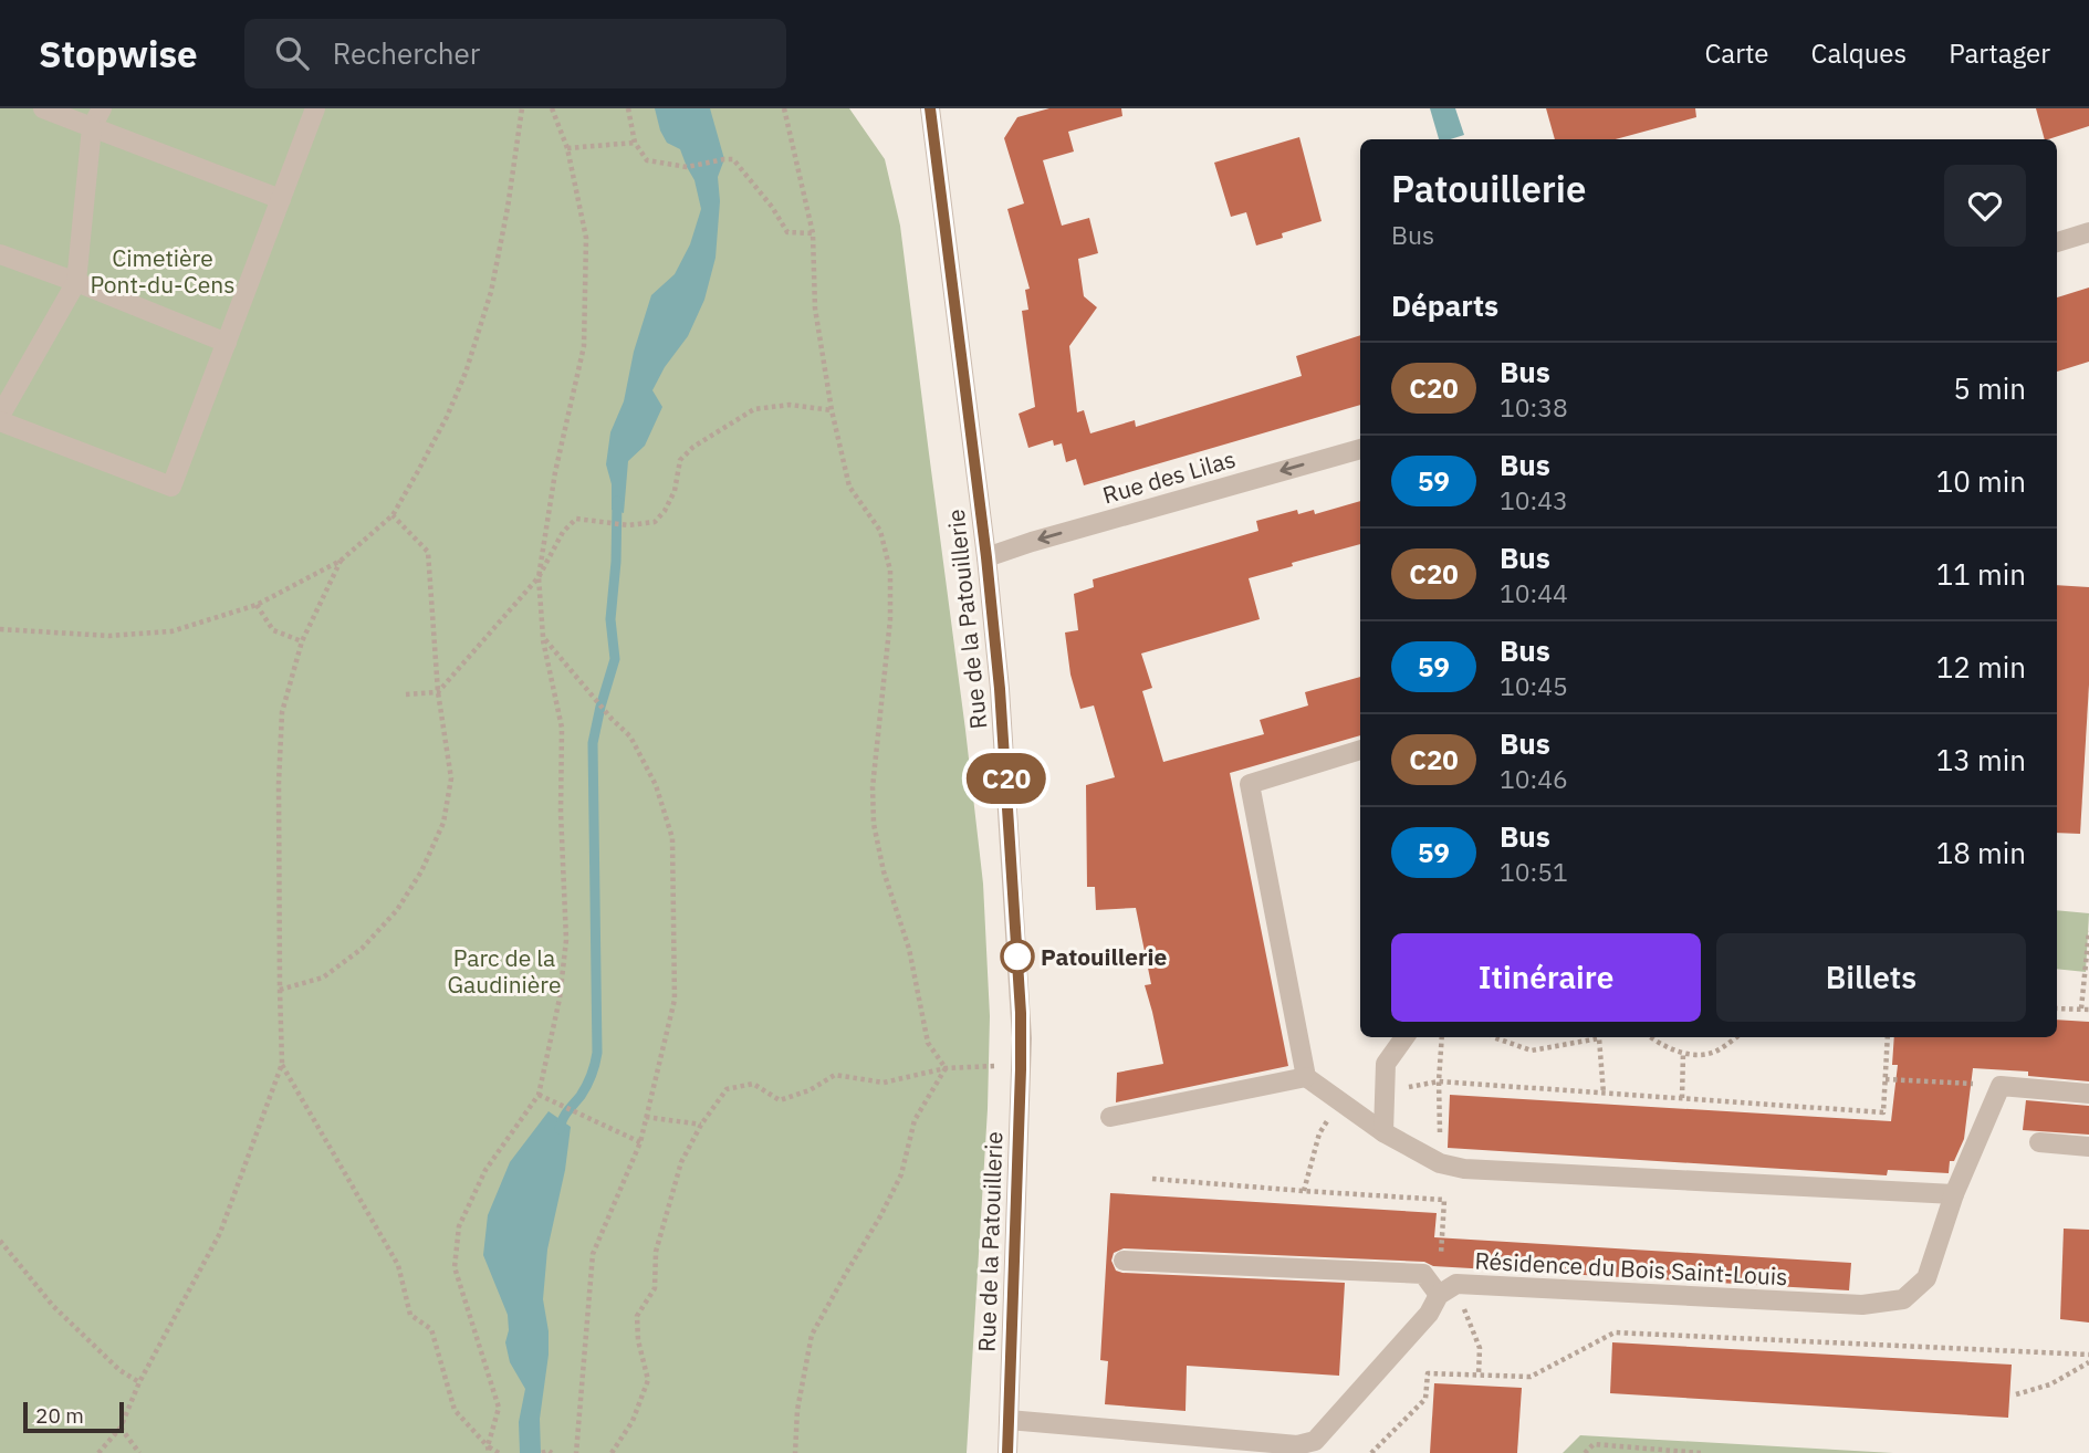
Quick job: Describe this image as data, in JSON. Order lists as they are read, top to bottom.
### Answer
{
  "streets": {
    "street": ["Rue des Lilas", "Rue de la Patouillerie", "Résidence du Bois Saint-Louis"]
  },
  "crossings": [
    ["Rue des Lilas", "Rue de la Patouillerie"]
  ],
  "one_way": ["Rue des Lilas"],
  "parks": ["Cimetière Pont-du-Cens", "Parc de la Gaudinière"],
  "places": ["Patouillerie"],
  "lines": ["bus line C20"],
  "scale_bar": "20 m",
  "page": {
    "header": "Stopwise",
    "search": "Rechercher",
    "nav": ["Carte", "Calques", "Partager"],
    "on_map": "C20",
    "heading": [
      ["Patouillerie", "Bus"],
      "Départs"
    ],
    "list": [
      {
        "mark": "C20",
        "name": "Bus",
        "note": "10:38",
        "value": "5 min"
      },
      {
        "mark": "59",
        "name": "Bus",
        "note": "10:43",
        "value": "10 min"
      },
      {
        "mark": "C20",
        "name": "Bus",
        "note": "10:44",
        "value": "11 min"
      },
      {
        "mark": "59",
        "name": "Bus",
        "note": "10:45",
        "value": "12 min"
      },
      {
        "mark": "C20",
        "name": "Bus",
        "note": "10:46",
        "value": "13 min"
      },
      {
        "mark": "59",
        "name": "Bus",
        "note": "10:51",
        "value": "18 min"
      }
    ],
    "buttons": ["Itinéraire", "Billets"],
    "scale": "20 m"
  }
}
